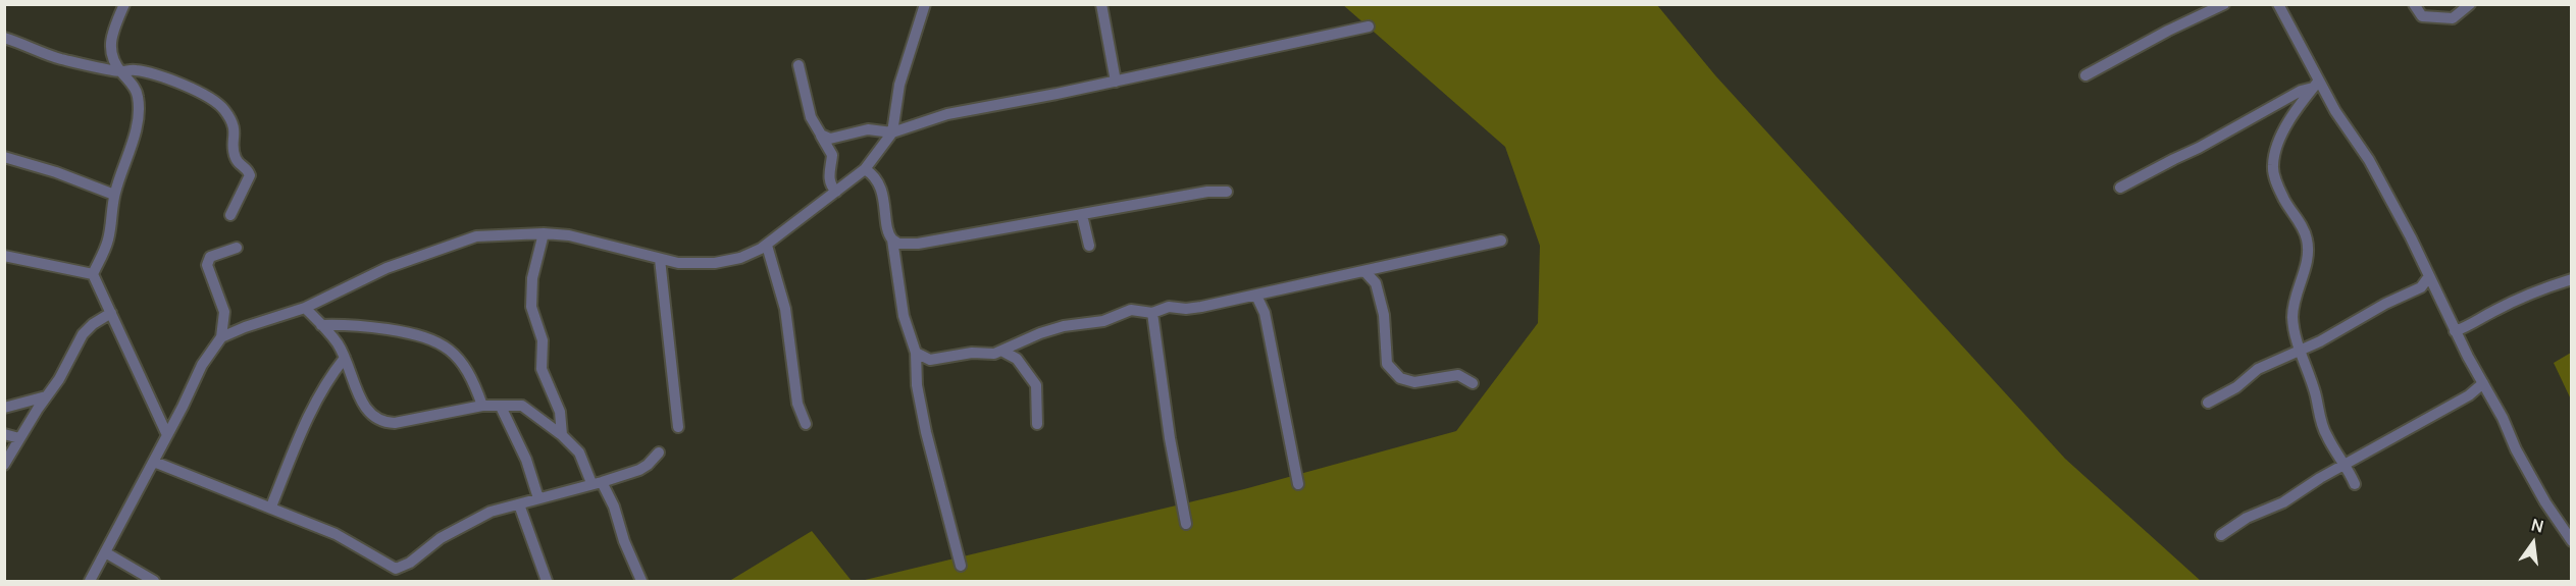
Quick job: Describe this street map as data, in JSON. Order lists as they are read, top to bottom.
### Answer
{
  "north": "top"
}
